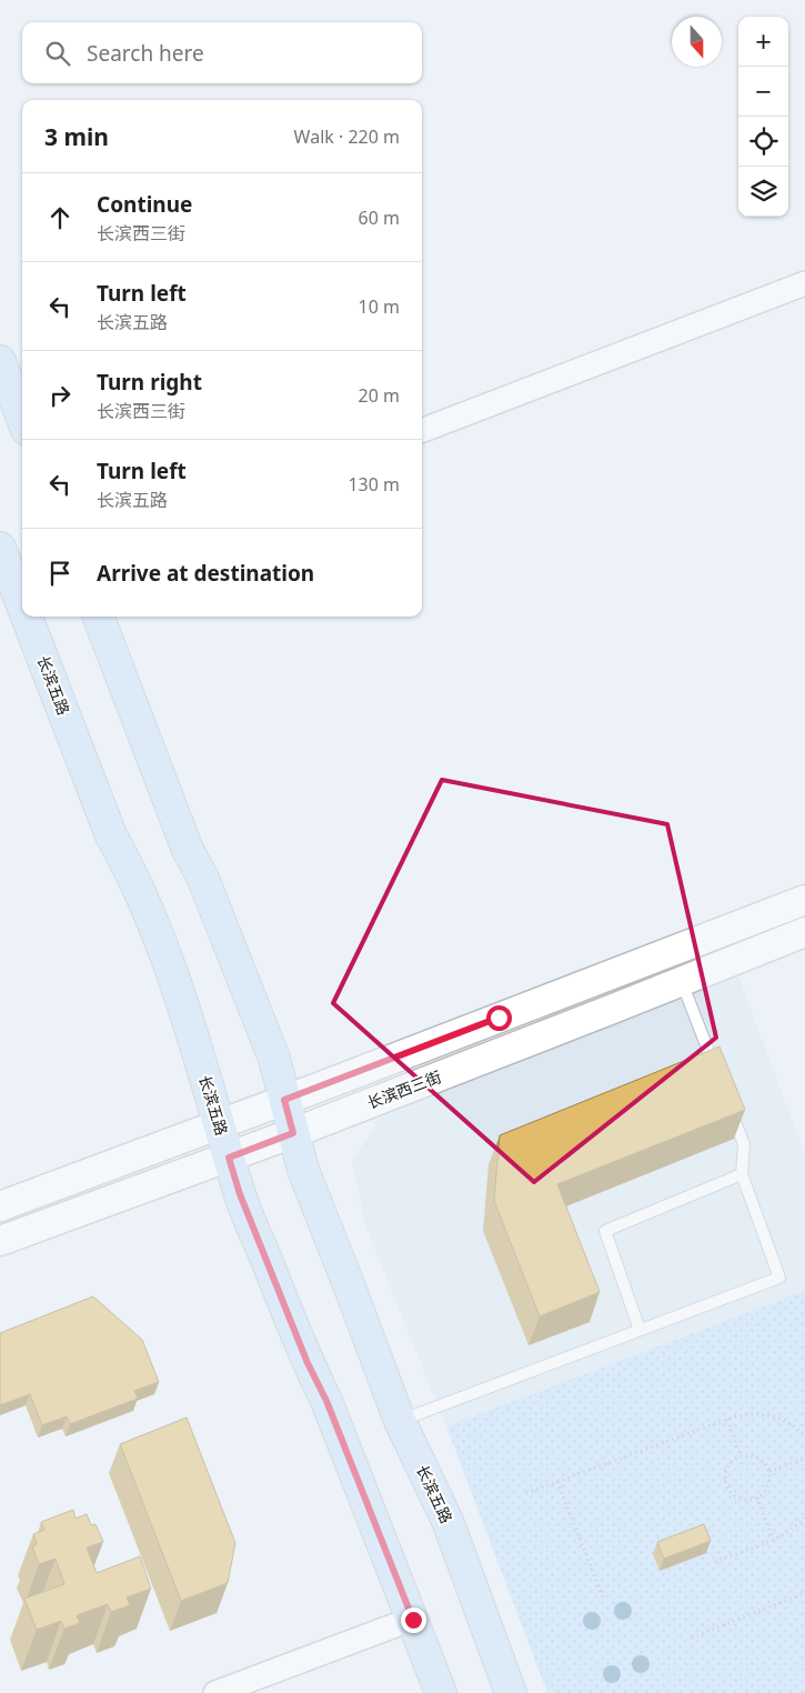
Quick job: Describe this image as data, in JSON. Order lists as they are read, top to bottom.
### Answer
{
  "streets": {
    "main road": ["长滨五路"],
    "street": ["长滨西三街"]
  },
  "crossings": [
    ["长滨五路", "长滨西三街"]
  ],
  "north": "bottom",
  "page": {
    "map_buttons": ["+", "−"],
    "search": "Search here",
    "heading": ["3 min", "Walk · 220 m"],
    "list": [
      ["Continue", "长滨西三街", "60 m"],
      ["Turn left", "长滨五路", "10 m"],
      ["Turn right", "长滨西三街", "20 m"],
      ["Turn left", "长滨五路", "130 m"],
      "Arrive at destination"
    ]
  }
}
